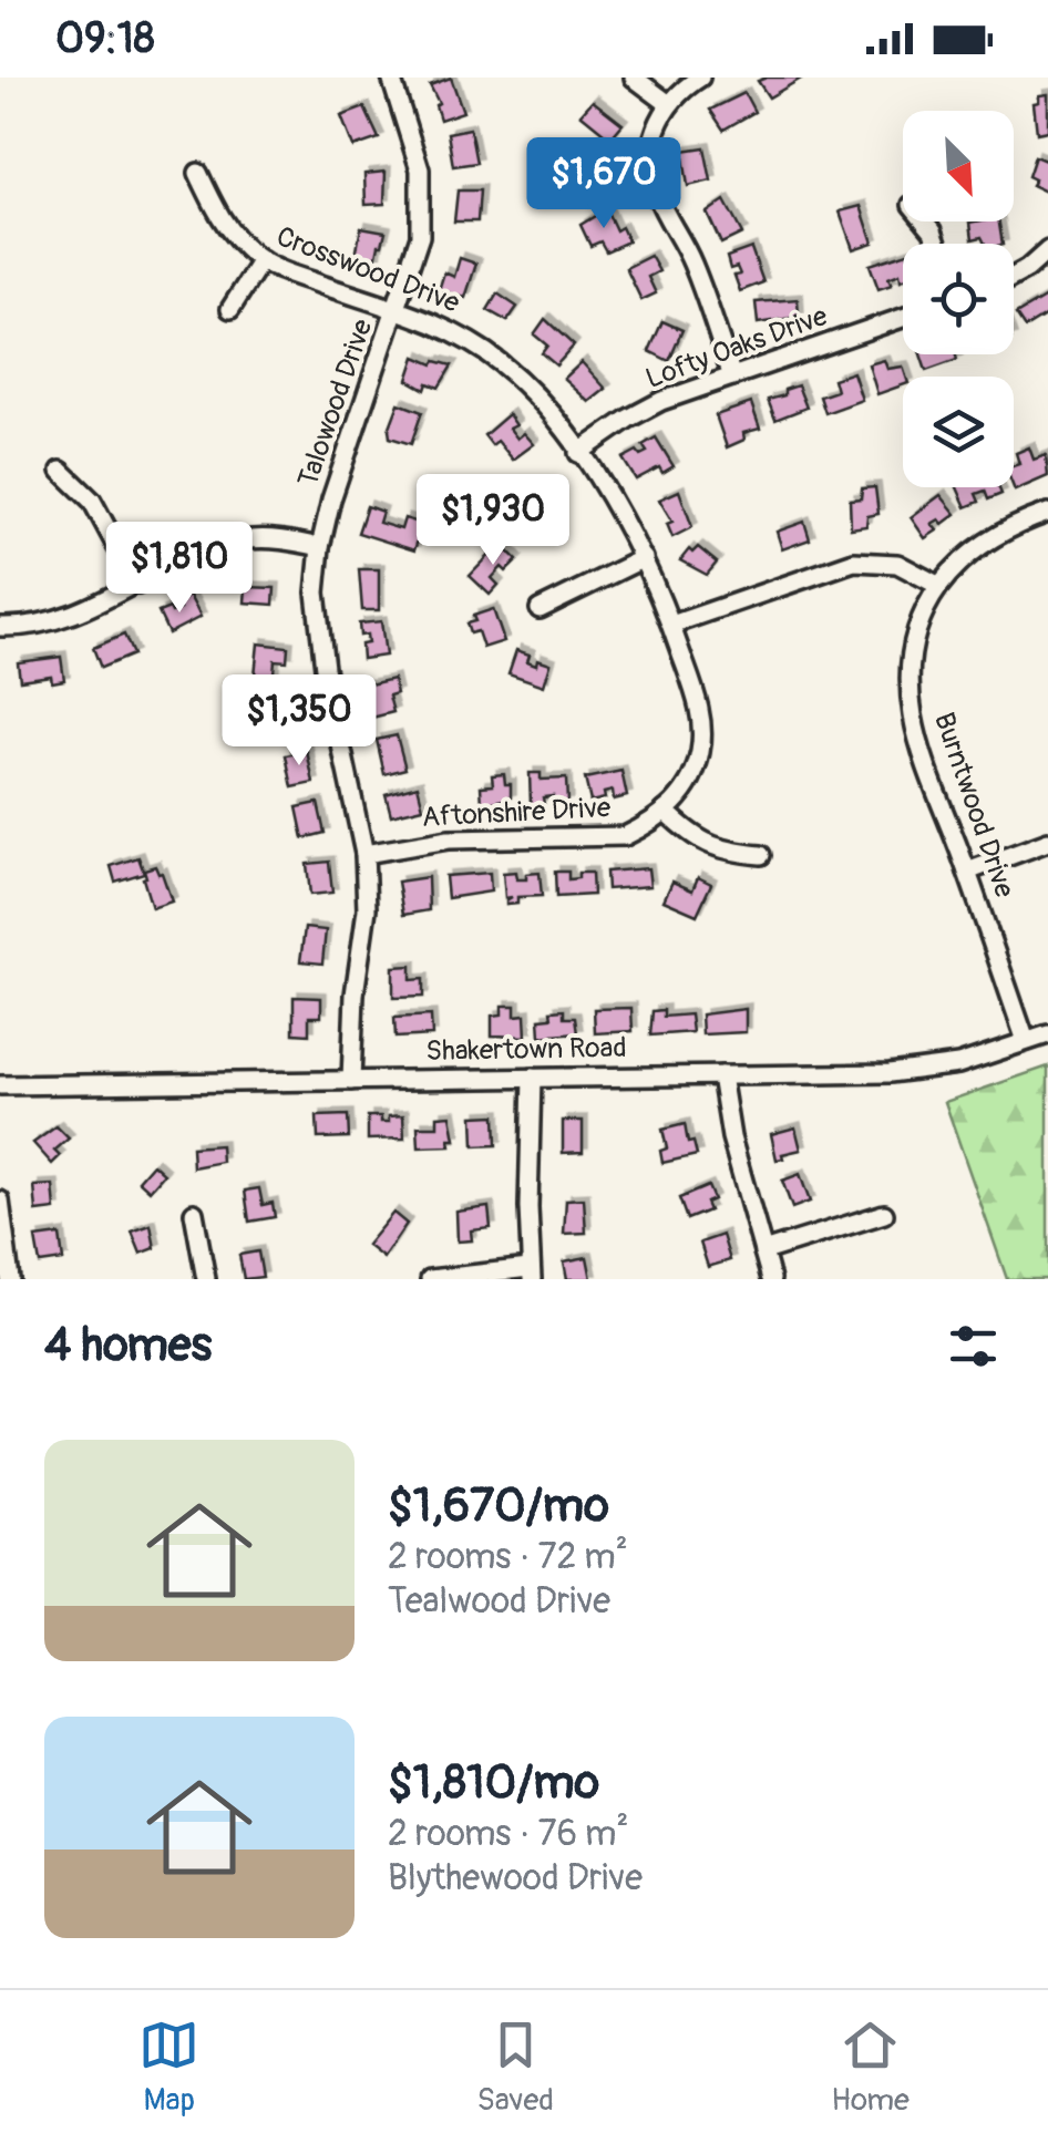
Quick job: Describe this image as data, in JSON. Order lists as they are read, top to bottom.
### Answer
{
  "streets": {
    "street": [
      "Crosswood Drive",
      "Lofty Oaks Drive",
      "Talowood Drive",
      "Burntwood Drive",
      "Aftonshire Drive",
      "Shakertown Road"
    ]
  },
  "crossings": [
    ["Crosswood Drive", "Lofty Oaks Drive"],
    ["Crosswood Drive", "Talowood Drive"],
    ["Crosswood Drive", "Aftonshire Drive"],
    ["Talowood Drive", "Aftonshire Drive"],
    ["Talowood Drive", "Shakertown Road"],
    ["Burntwood Drive", "Shakertown Road"]
  ],
  "north": "bottom right",
  "page": {
    "status": "09:18",
    "price": [
      "$1,670",
      "$1,930",
      "$1,810",
      "$1,350"
    ],
    "heading": "4 homes",
    "list": [
      {
        "name": "$1,670/mo",
        "note": "2 rooms · 72 m² · Tealwood Drive"
      },
      {
        "name": "$1,810/mo",
        "note": "2 rooms · 76 m² · Blythewood Drive"
      }
    ],
    "tabs": ["Map", "Saved", "Home"]
  }
}
